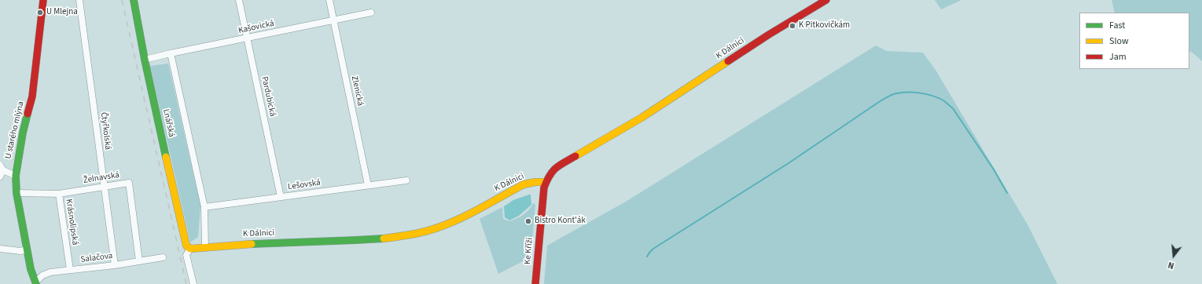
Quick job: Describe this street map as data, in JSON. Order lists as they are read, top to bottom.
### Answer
{
  "streets": {
    "street": [
      "Kašovická",
      "K Dálnici",
      "Zlenická",
      "Pardubická",
      "Lnářská",
      "U starého mlýna",
      "Čtyřkolská",
      "Želnavská",
      "Lešovská",
      "Krásnolipská",
      "Ke Kříži",
      "Salačova"
    ]
  },
  "crossings": [
    ["Kašovická", "Zlenická"],
    ["Kašovická", "Pardubická"],
    ["Kašovická", "Lnářská"],
    ["K Dálnici", "Lnářská"],
    ["K Dálnici", "Ke Kříži"],
    ["Zlenická", "Lešovská"],
    ["Pardubická", "Lešovská"],
    ["Lnářská", "Lešovská"],
    ["U starého mlýna", "Želnavská"],
    ["U starého mlýna", "Salačova"],
    ["Čtyřkolská", "Želnavská"],
    ["Čtyřkolská", "Salačova"],
    ["Želnavská", "Krásnolipská"],
    ["Želnavská", "Salačova"],
    ["Krásnolipská", "Salačova"]
  ],
  "places": ["U Mlejna", "K Pitkovičkám", "Bistro Kont'ák"],
  "legend": ["Fast", "Slow", "Jam"],
  "north": "bottom"
}
